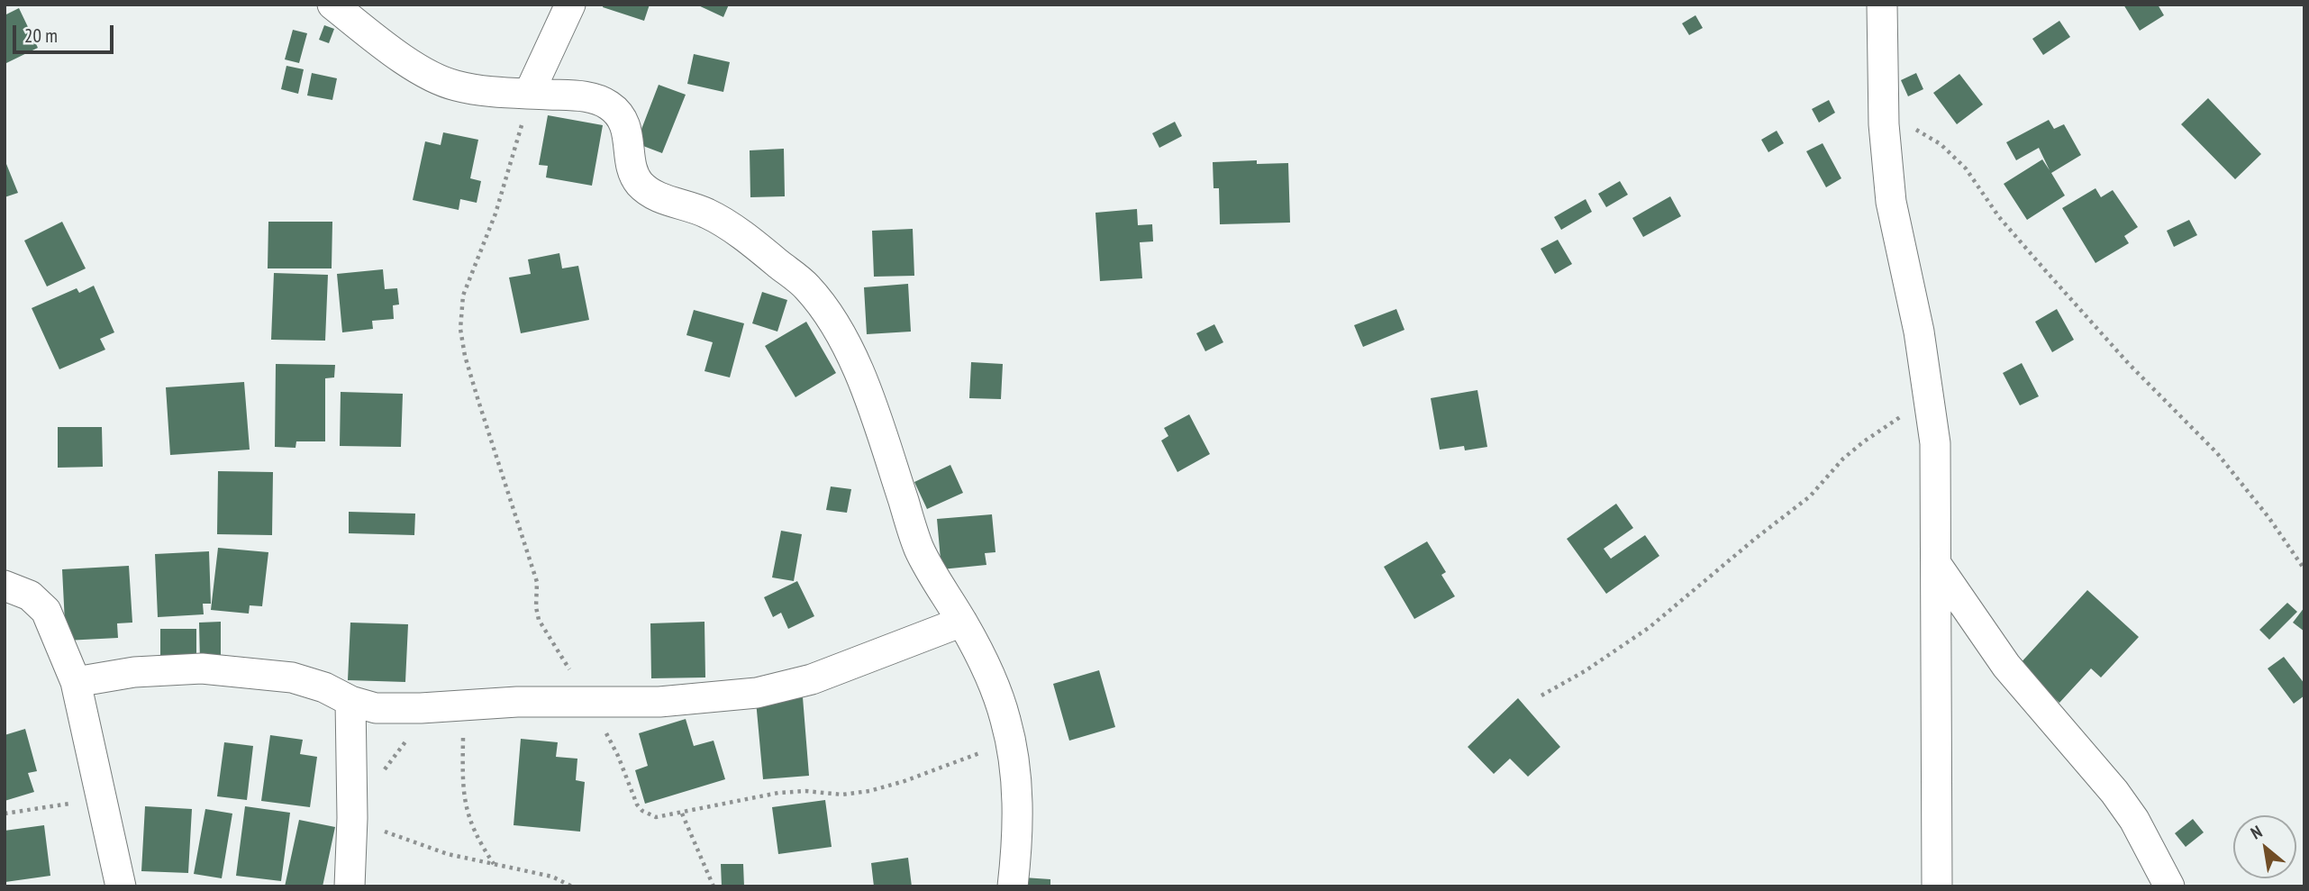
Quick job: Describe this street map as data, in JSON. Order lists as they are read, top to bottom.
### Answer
{
  "scale_bar": "20 m",
  "north": "top left"
}
